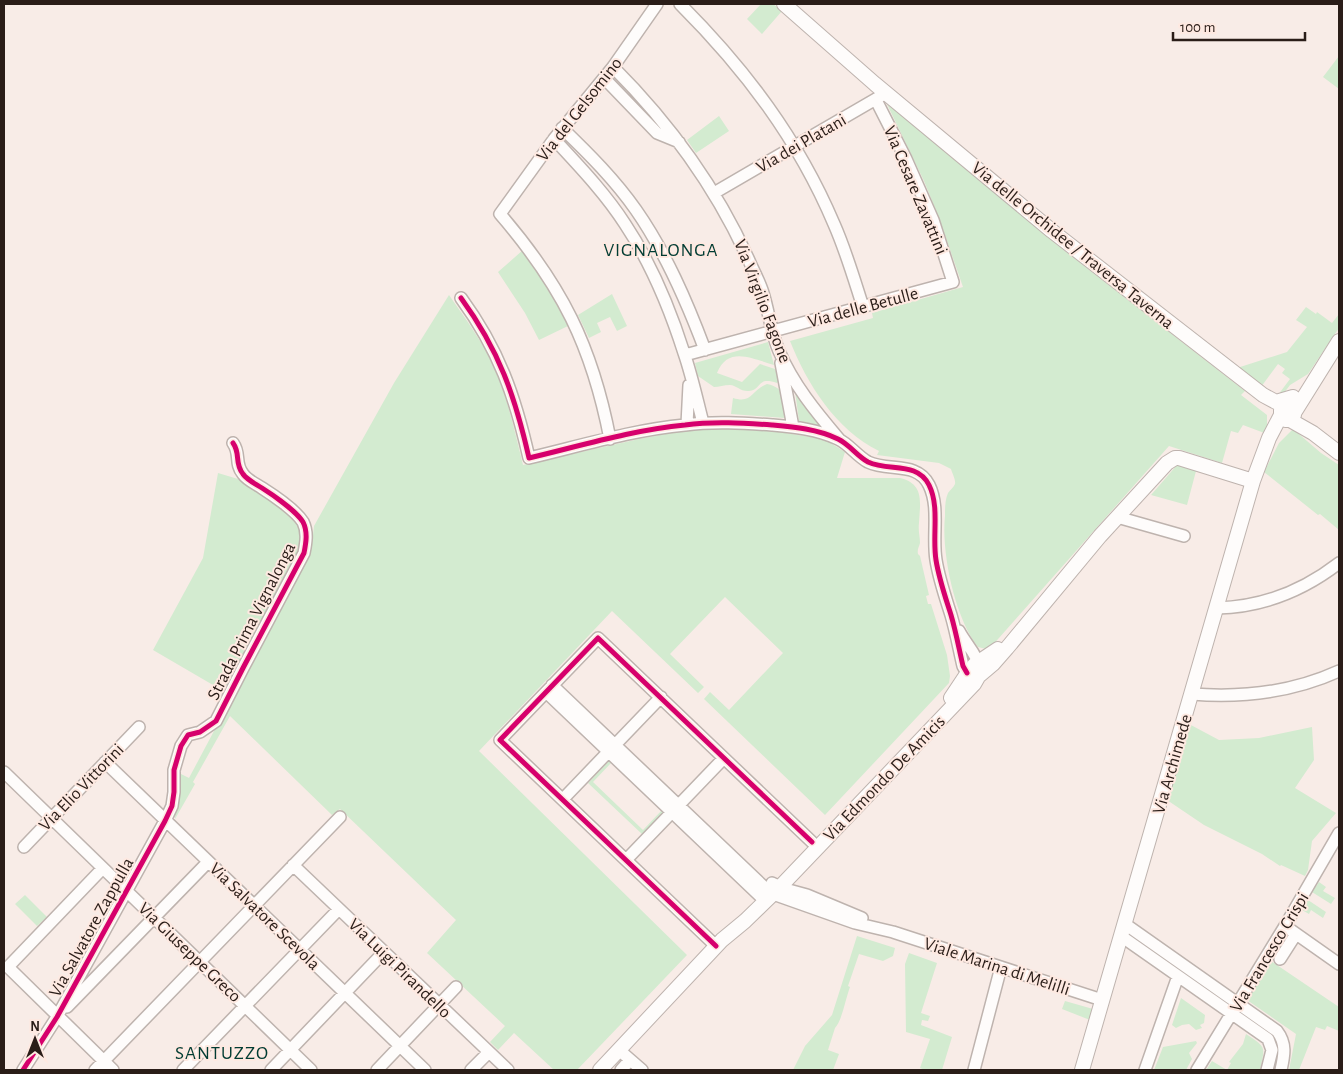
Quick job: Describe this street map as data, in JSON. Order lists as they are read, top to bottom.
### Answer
{
  "streets": {
    "main road": ["Via delle Orchidee / Traversa Taverna", "Via Archimede", "Via Edmondo De Amicis"],
    "street": [
      "Via del Gelsomino",
      "Via dei Platani",
      "Via Cesare Zavattini",
      "Via Virgilio Fagone",
      "Via delle Betulle",
      "Strada Prima Vignalonga",
      "Via Elio Vittorini",
      "Via Salvatore Scevola",
      "Via Salvatore Zappulla",
      "Via Giuseppe Greco",
      "Via Francesco Crispi",
      "Viale Marina di Melilli",
      "Via Luigi Pirandello"
    ]
  },
  "crossings": [
    ["Via del Gelsomino", "Via Virgilio Fagone"],
    ["Via dei Platani", "Via Cesare Zavattini"],
    ["Via dei Platani", "Via delle Orchidee / Traversa Taverna"],
    ["Via dei Platani", "Via Virgilio Fagone"],
    ["Via Cesare Zavattini", "Via delle Orchidee / Traversa Taverna"],
    ["Via Cesare Zavattini", "Via delle Betulle"],
    ["Via delle Orchidee / Traversa Taverna", "Via Archimede"],
    ["Via Virgilio Fagone", "Via delle Betulle"],
    ["Strada Prima Vignalonga", "Via Salvatore Scevola"],
    ["Strada Prima Vignalonga", "Via Salvatore Zappulla"],
    ["Via Archimede", "Viale Marina di Melilli"],
    ["Via Edmondo De Amicis", "Viale Marina di Melilli"],
    ["Via Elio Vittorini", "Via Salvatore Scevola"],
    ["Via Elio Vittorini", "Via Giuseppe Greco"],
    ["Via Salvatore Scevola", "Via Salvatore Zappulla"],
    ["Via Salvatore Zappulla", "Via Giuseppe Greco"]
  ],
  "districts": ["VIGNALONGA", "SANTUZZO"],
  "scale_bar": "100 m",
  "north": "top"
}
